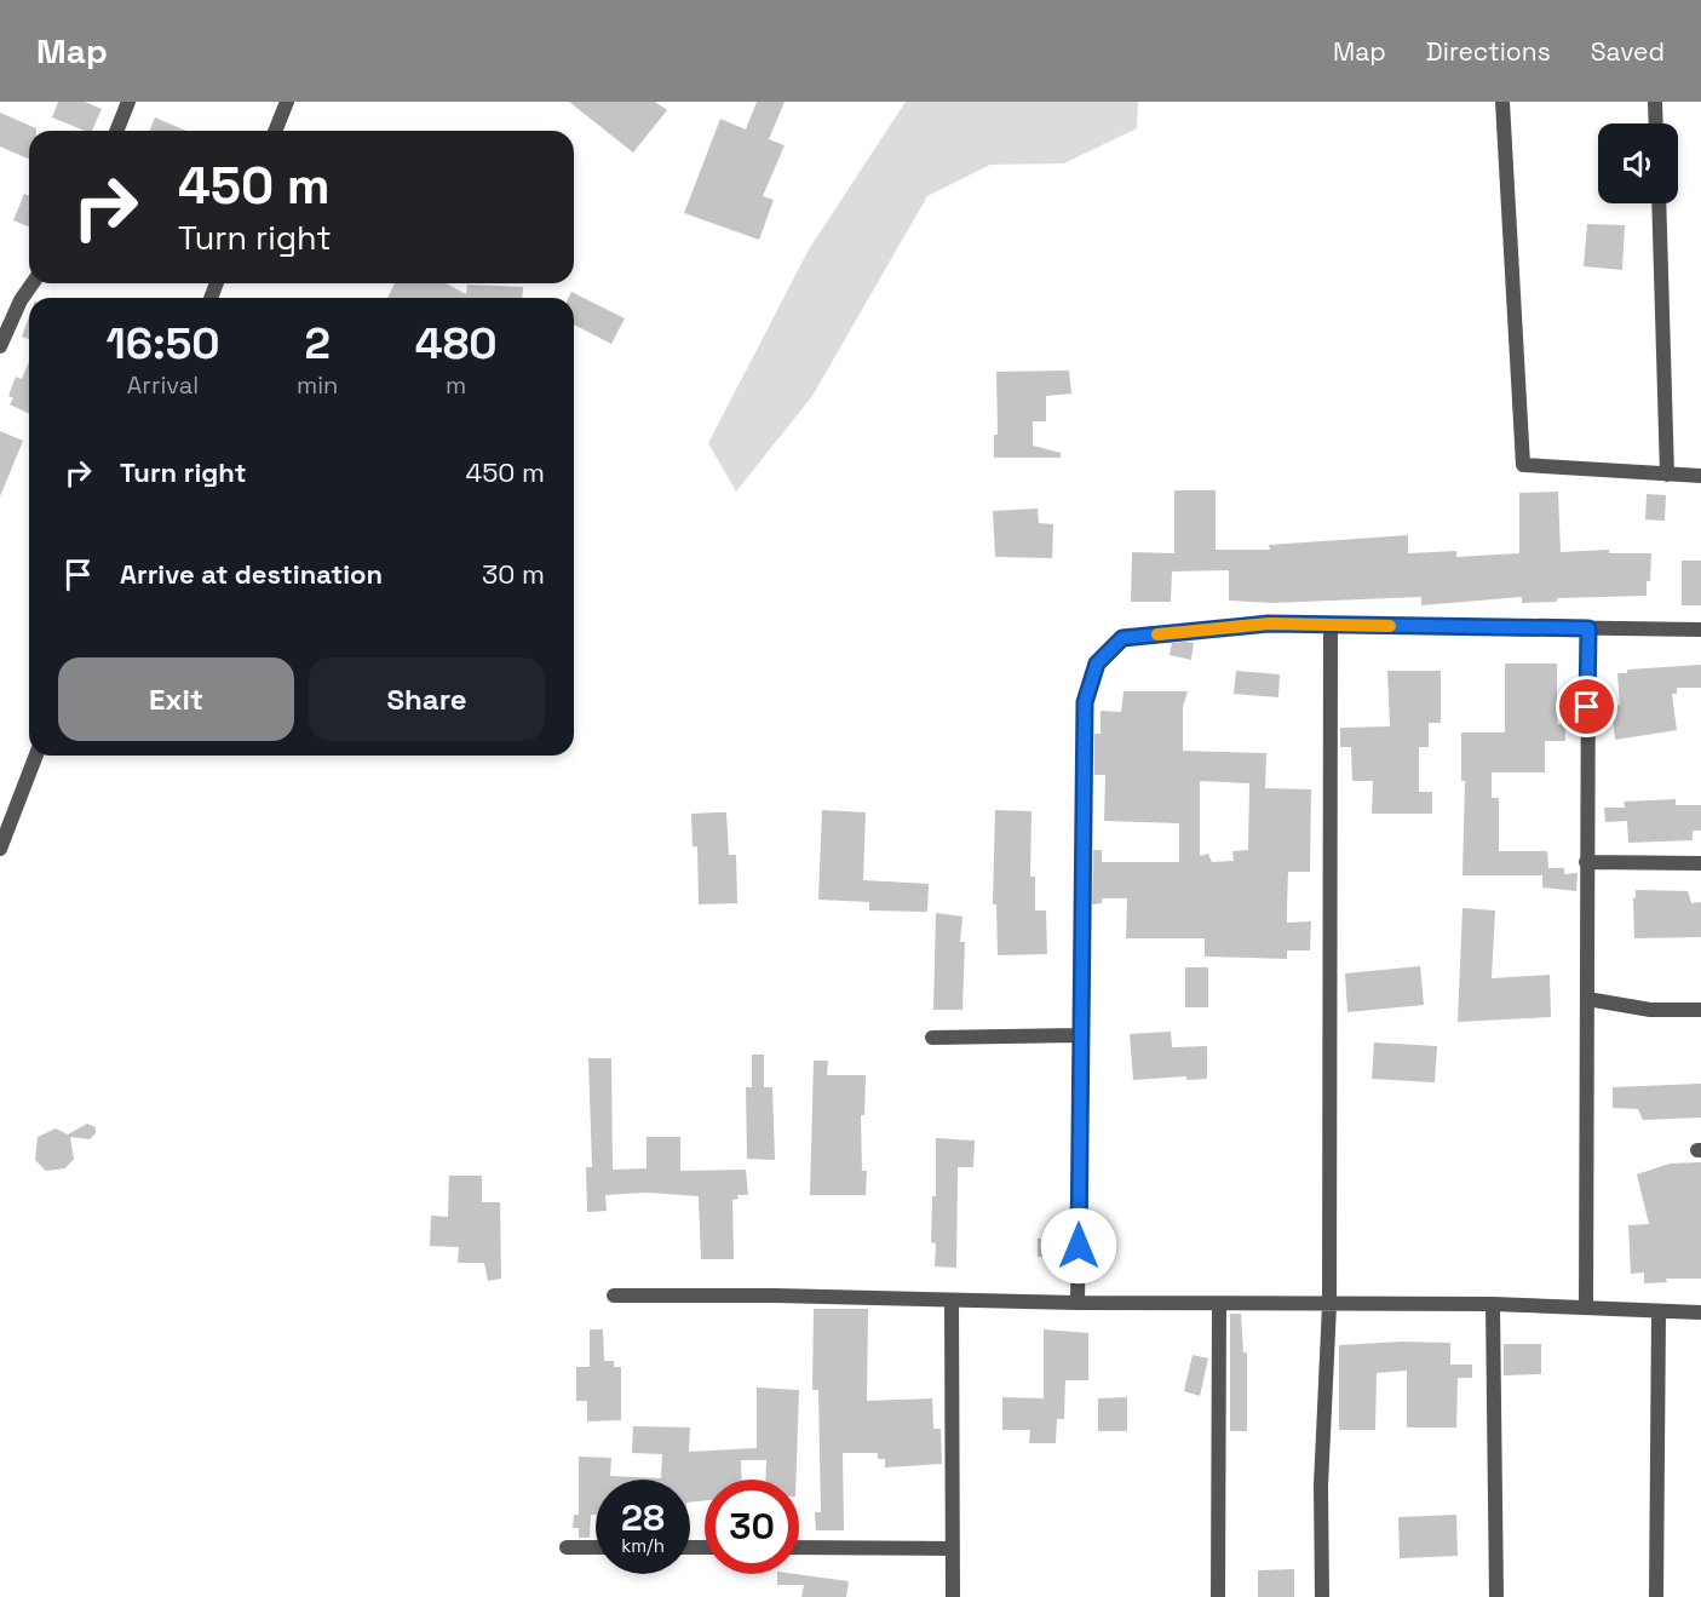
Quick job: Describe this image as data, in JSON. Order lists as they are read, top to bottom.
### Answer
{
  "page": {
    "header": "Map",
    "nav": ["Map", "Directions", "Saved"],
    "turn": ["450 m", "Turn right"],
    "eta": [
      "16:50",
      "Arrival",
      "2",
      "min",
      "480",
      "m"
    ],
    "list": [
      {
        "name": "Turn right",
        "value": "450 m"
      },
      {
        "name": "Arrive at destination",
        "value": "30 m"
      }
    ],
    "buttons": ["Exit", "Share"],
    "speed": "28 km/h",
    "limit": "30"
  }
}
